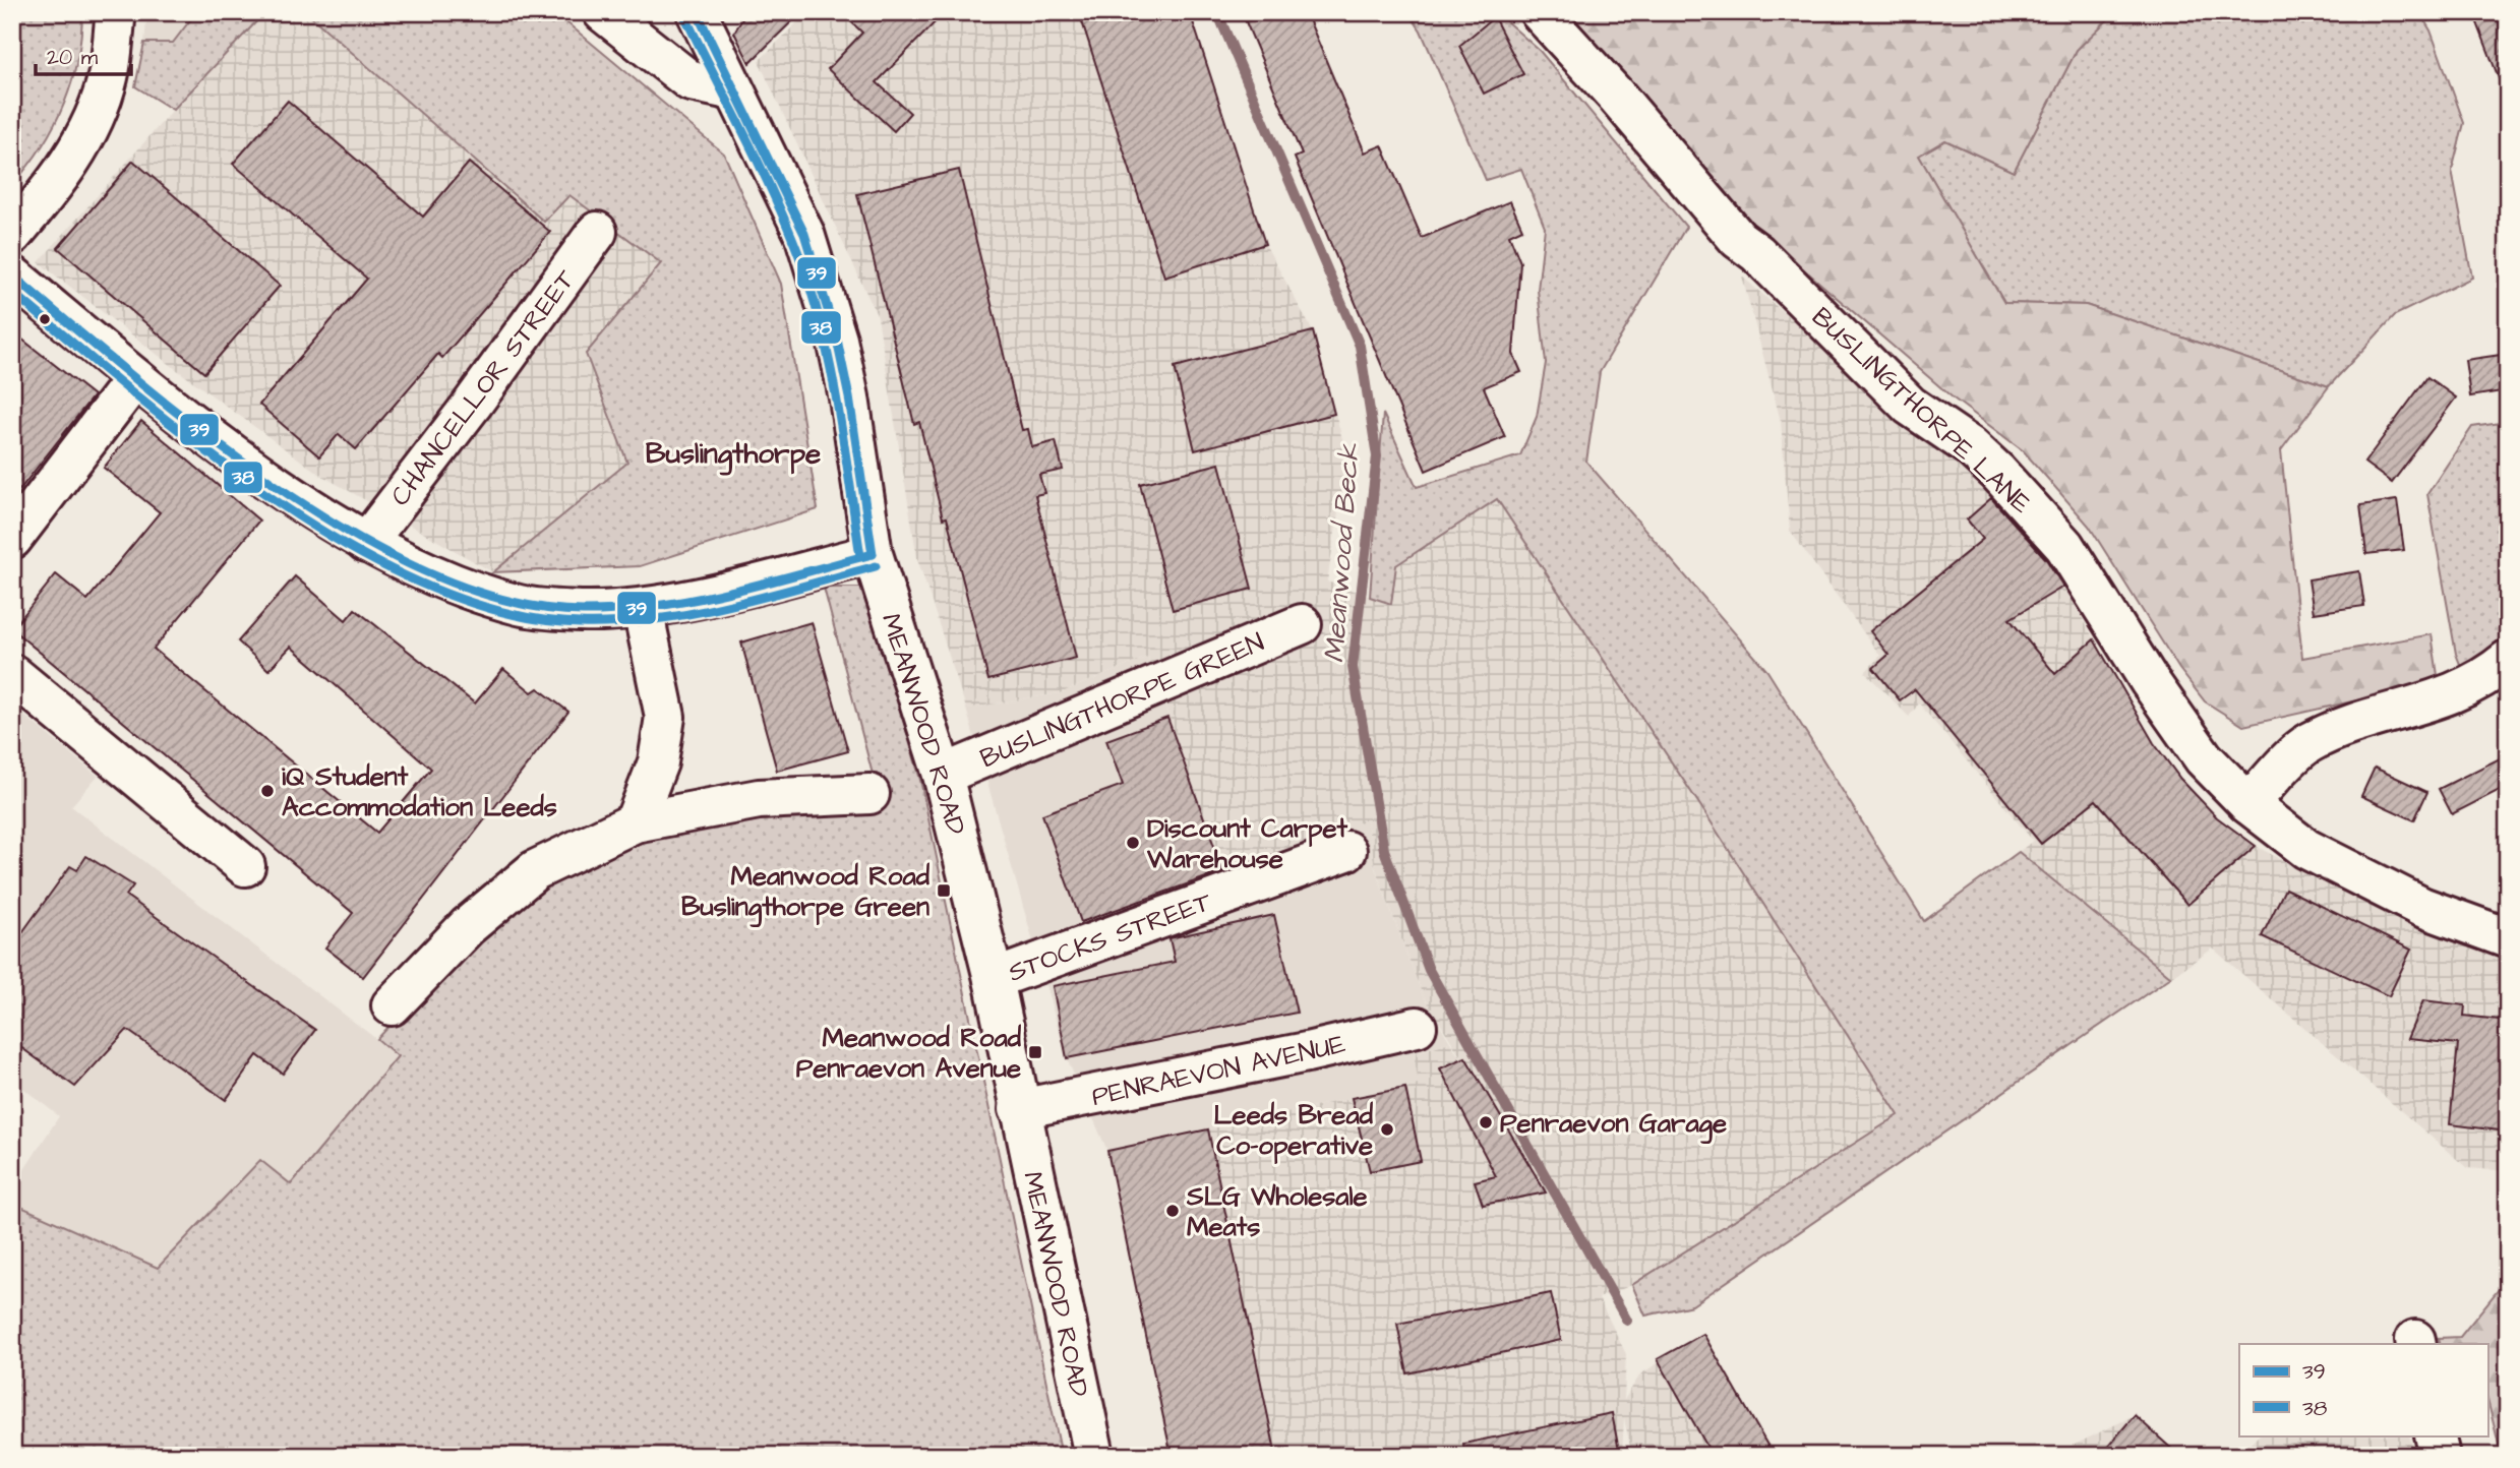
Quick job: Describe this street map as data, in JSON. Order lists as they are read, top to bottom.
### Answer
{
  "streets": {
    "street": [
      "CHANCELLOR STREET",
      "BUSLINGTHORPE LANE",
      "BUSLINGTHORPE GREEN",
      "MEANWOOD ROAD",
      "STOCKS STREET",
      "PENRAEVON AVENUE"
    ]
  },
  "crossings": [
    ["BUSLINGTHORPE GREEN", "MEANWOOD ROAD"],
    ["MEANWOOD ROAD", "STOCKS STREET"],
    ["MEANWOOD ROAD", "PENRAEVON AVENUE"]
  ],
  "districts": ["Buslingthorpe"],
  "water": ["Meanwood Beck"],
  "places": {
    "other": [
      "iQ Student Accommodation Leeds",
      "Discount Carpet Warehouse",
      "Penraevon Garage",
      "Leeds Bread Co-operative",
      "SLG Wholesale Meats"
    ],
    "transit": ["Meanwood Road Buslingthorpe Green", "Meanwood Road Penraevon Avenue"]
  },
  "lines": ["transit line 39", "transit line 38"],
  "legend": ["39", "38"],
  "scale_bar": "20 m"
}
